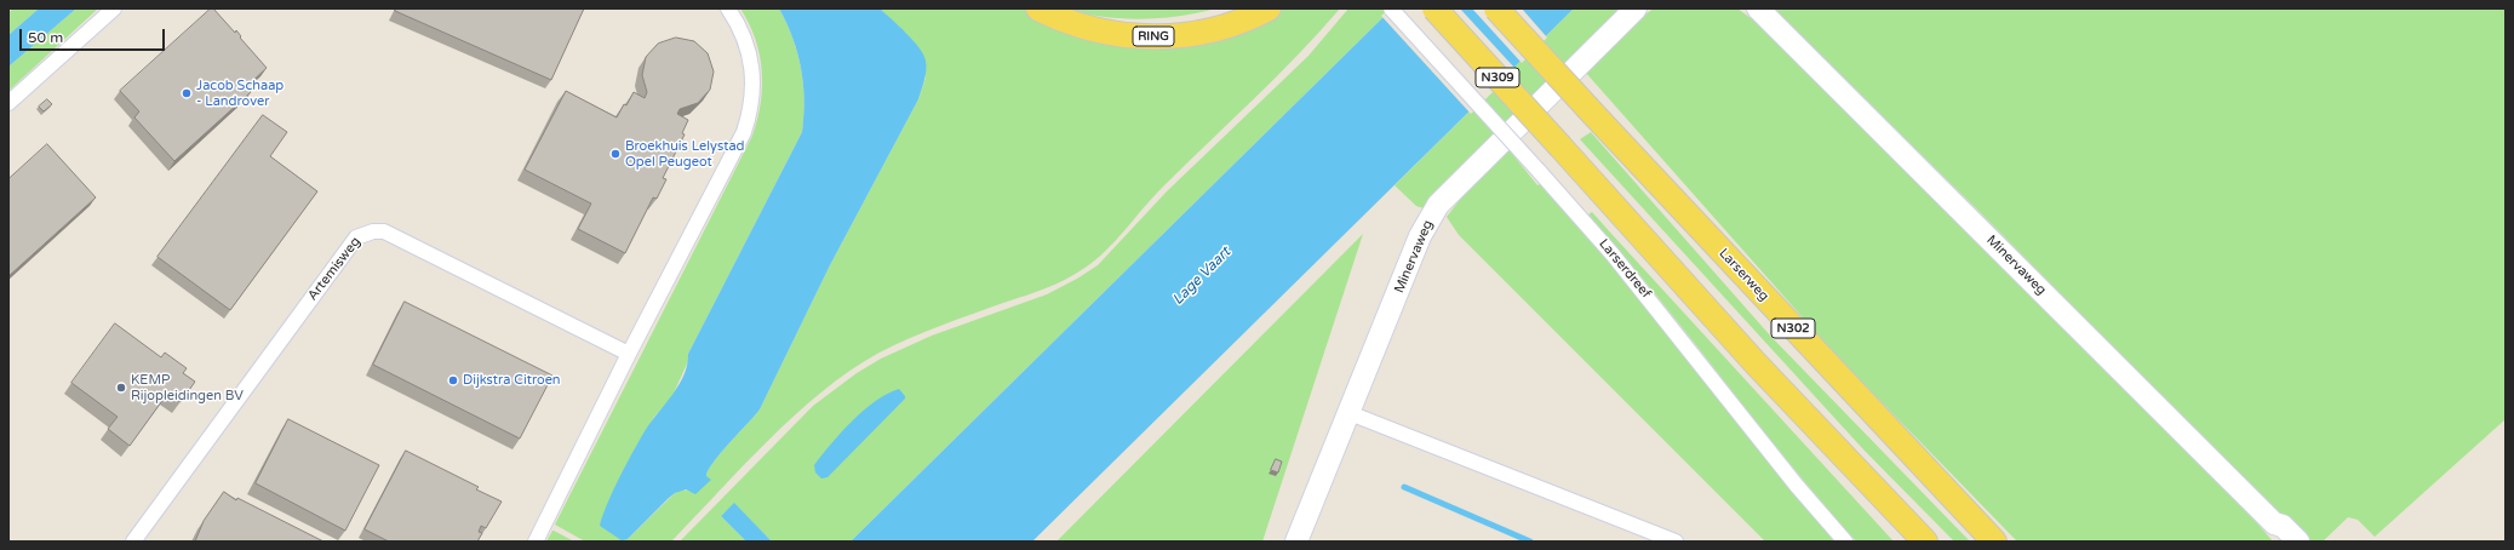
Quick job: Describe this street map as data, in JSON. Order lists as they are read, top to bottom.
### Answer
{
  "streets": {
    "main road": [
      "RING",
      "N309",
      "Larserweg",
      "N302"
    ],
    "street": ["Minervaweg", "Artemisweg", "Larserdreef"]
  },
  "water": ["Lage Vaart"],
  "places": [
    "Jacob Schaap - Landrover",
    "Broekhuis Lelystad Opel Peugeot",
    "Dijkstra Citroen",
    "KEMP Rijopleidingen BV"
  ],
  "scale_bar": "50 m"
}
